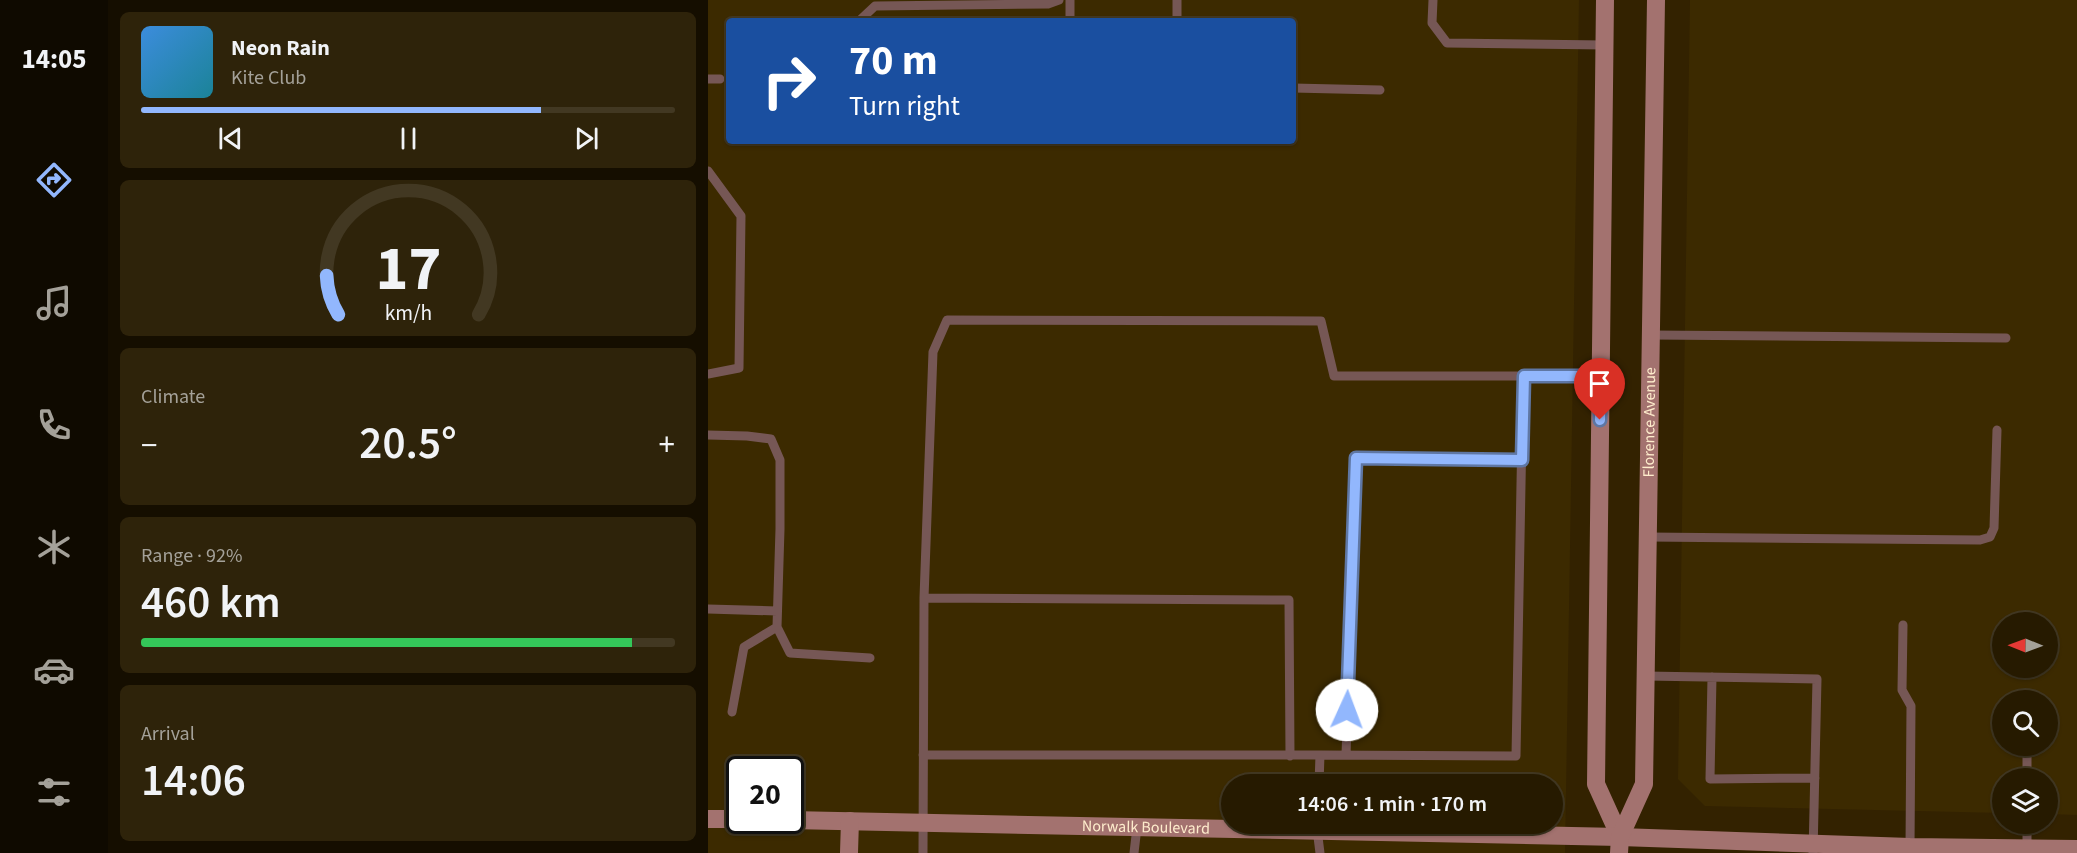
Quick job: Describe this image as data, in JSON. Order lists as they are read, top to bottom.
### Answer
{
  "streets": {
    "main road": ["Florence Avenue", "Norwalk Boulevard"]
  },
  "crossings": [
    ["Florence Avenue", "Norwalk Boulevard"]
  ],
  "north": "left",
  "page": {
    "tabs": "14:05",
    "turn": ["70 m", "Turn right"],
    "song": ["Neon Rain", "Kite Club"],
    "tile": [
      "Climate",
      ["Range · 92%", "460 km"],
      ["Arrival", "14:06"]
    ],
    "heat": ["−", "20.5°", "+"],
    "limit": "20",
    "trip": "14:06 · 1 min · 170 m",
    "gauge": ["17", "km/h"]
  }
}
